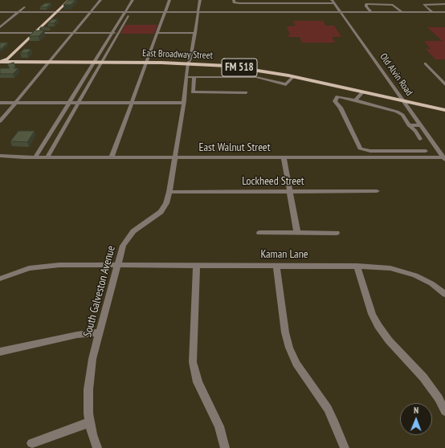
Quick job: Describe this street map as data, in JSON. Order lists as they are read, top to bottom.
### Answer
{
  "streets": {
    "main road": ["East Broadway Street", "FM 518"],
    "street": [
      "Old Alvin Road",
      "East Walnut Street",
      "Lockheed Street",
      "Kaman Lane",
      "South Galveston Avenue"
    ]
  },
  "crossings": [
    ["East Broadway Street", "Old Alvin Road"],
    ["East Broadway Street", "South Galveston Avenue"],
    ["Old Alvin Road", "East Walnut Street"],
    ["East Walnut Street", "South Galveston Avenue"],
    ["Lockheed Street", "South Galveston Avenue"],
    ["Kaman Lane", "South Galveston Avenue"]
  ],
  "north": "top"
}
